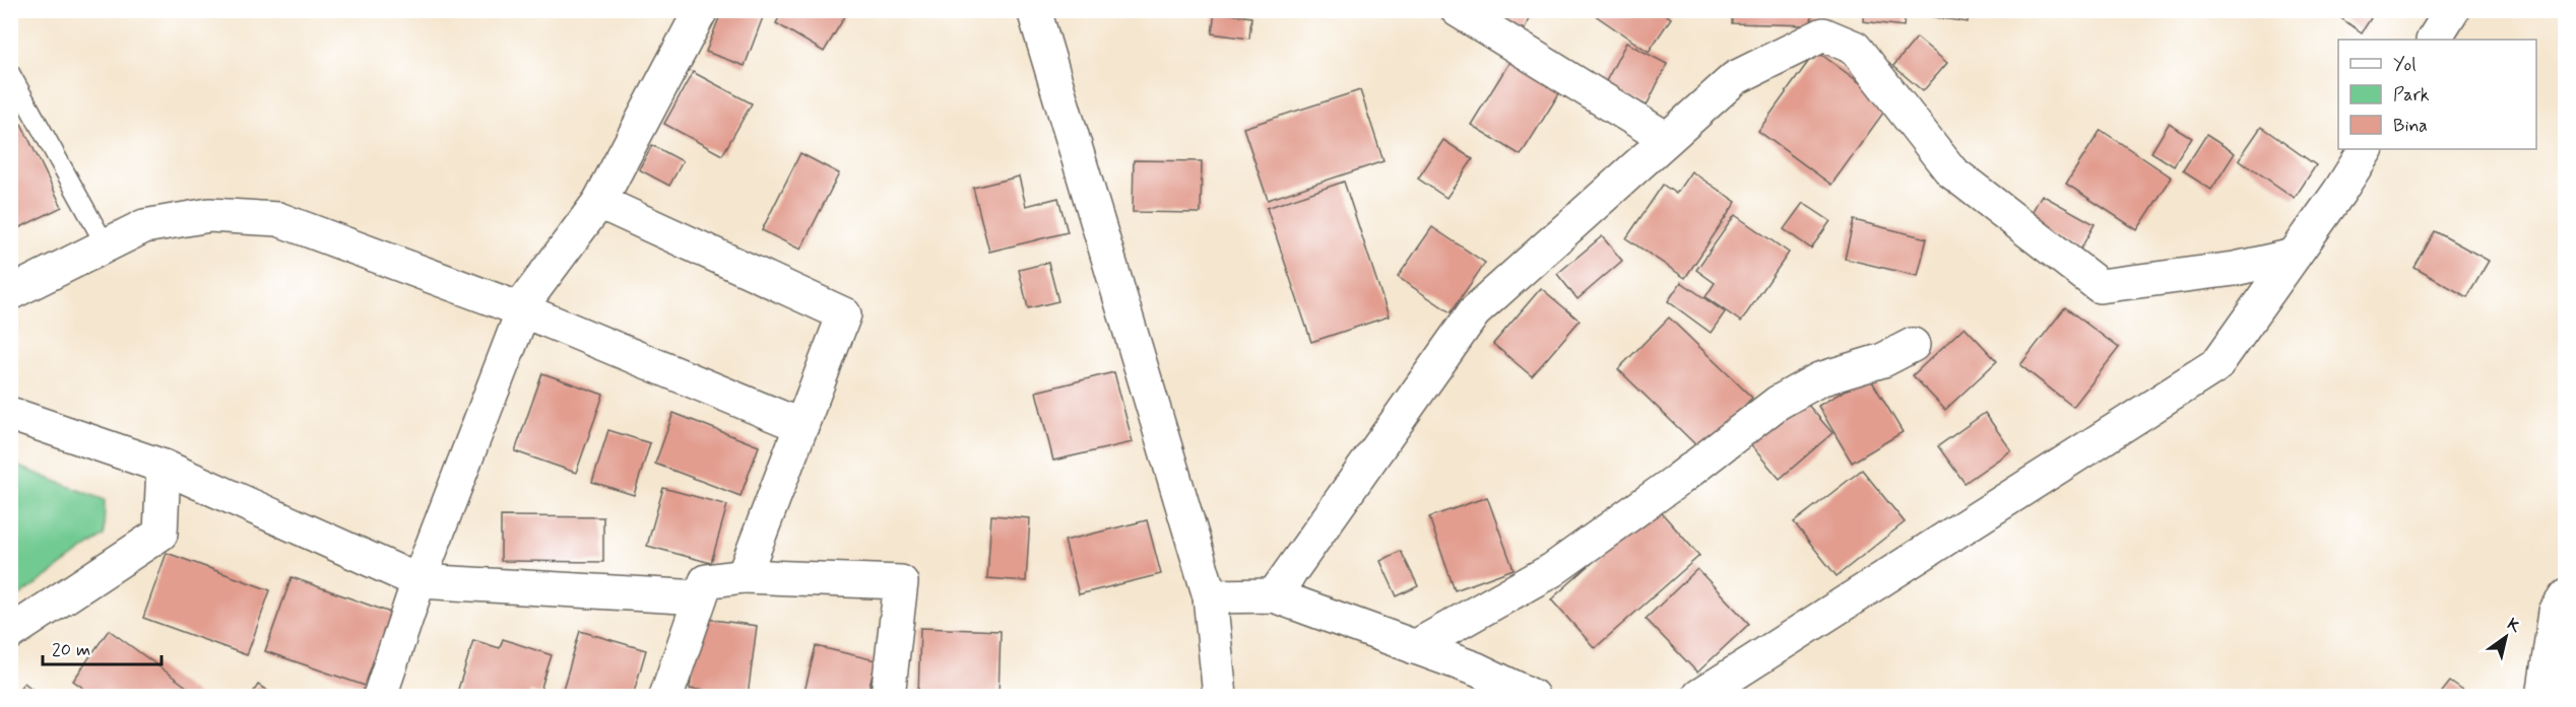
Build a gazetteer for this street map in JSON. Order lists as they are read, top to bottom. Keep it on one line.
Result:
{"legend":["Yol","Park","Bina"],"scale_bar":"20 m","north":"top right"}
